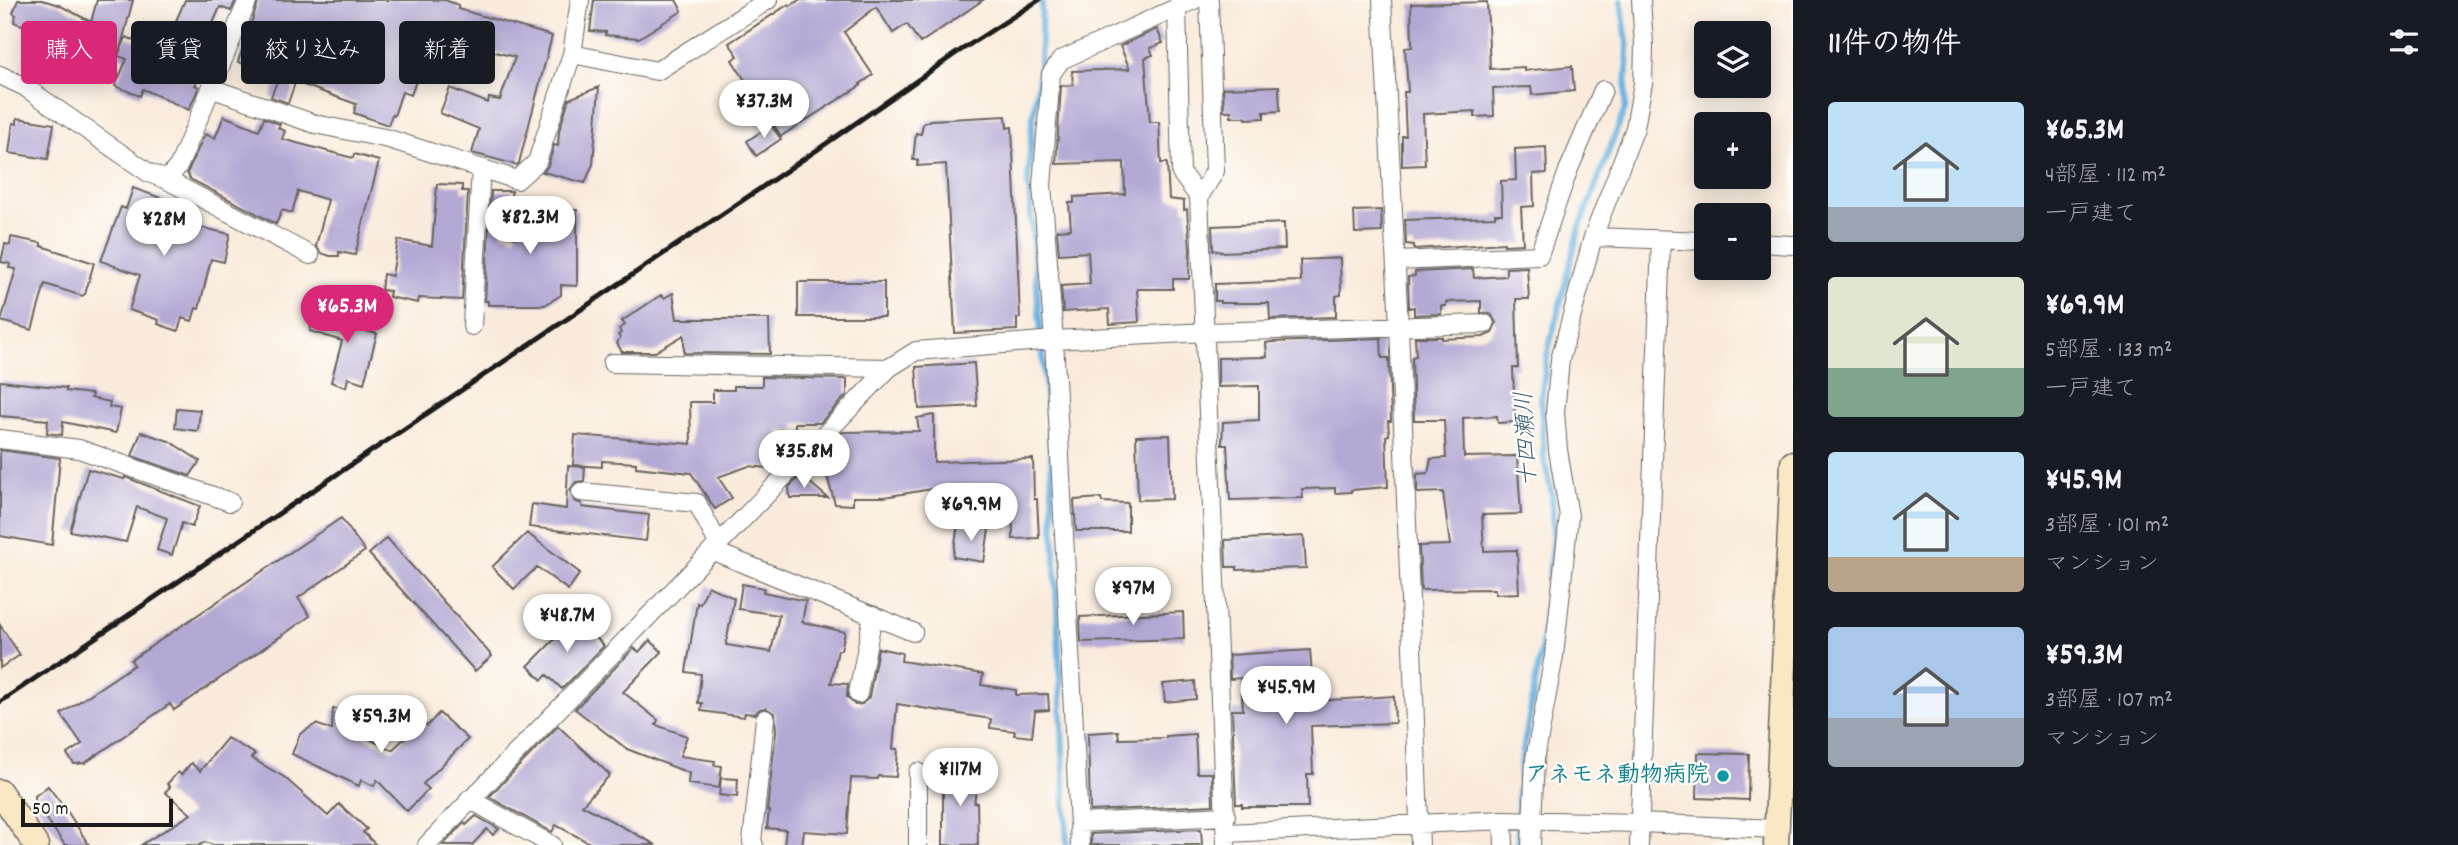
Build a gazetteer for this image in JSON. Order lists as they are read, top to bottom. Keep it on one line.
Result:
{"water":["十四瀬川"],"places":["アネモネ動物病院"],"scale_bar":"50 m","page":{"heading":"11件の物件","map_buttons":["+","−"],"chip":["購入","賃貸","絞り込み","新着"],"price":["¥37.3M","¥82.3M","¥28M","¥65.3M","¥35.8M","¥69.9M","¥97M","¥48.7M","¥45.9M","¥59.3M","¥117M"],"list":[{"name":"¥65.3M","note":"4部屋 · 112 m² · 一戸建て"},{"name":"¥69.9M","note":"5部屋 · 133 m² · 一戸建て"},{"name":"¥45.9M","note":"3部屋 · 101 m² · マンション"},{"name":"¥59.3M","note":"3部屋 · 107 m² · マンション"}],"scale":"50 m"}}
